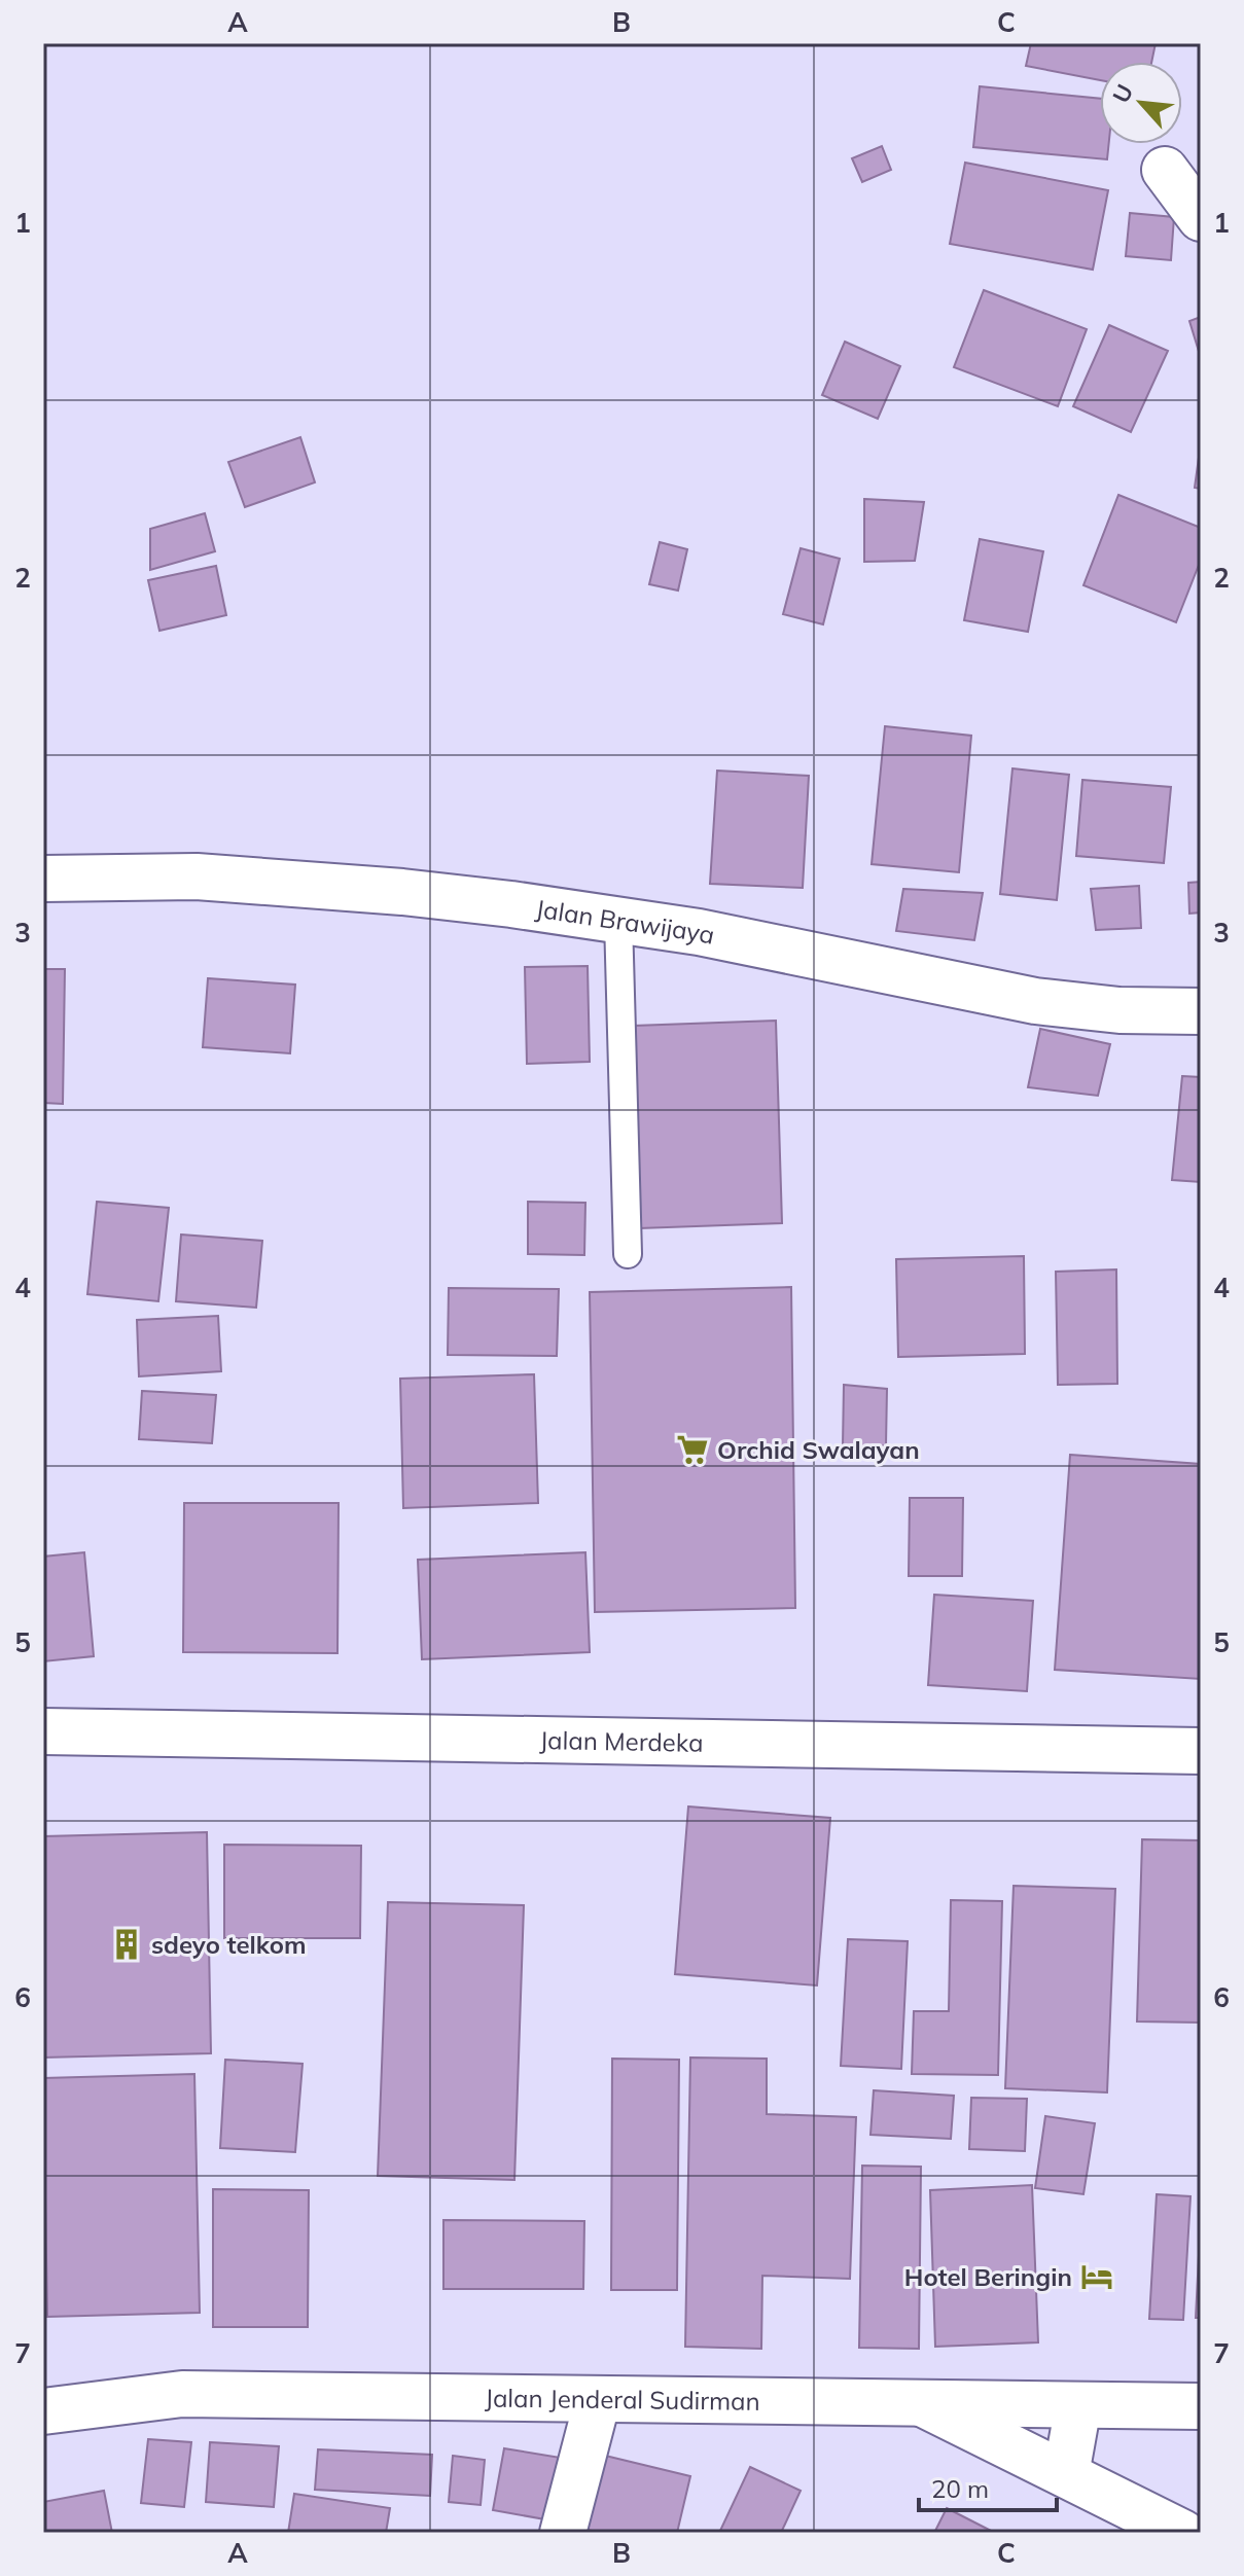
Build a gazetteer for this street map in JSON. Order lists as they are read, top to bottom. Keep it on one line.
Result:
{"streets":{"main road":["Jalan Brawijaya","Jalan Merdeka","Jalan Jenderal Sudirman"]},"places":{"supermarket":["Orchid Swalayan"],"building":["sdeyo telkom"],"hotel":["Hotel Beringin"]},"scale_bar":"20 m","north":"top left","grid":{"columns":["A","B","C"],"rows":["1","2","3","4","5","6","7"]}}
